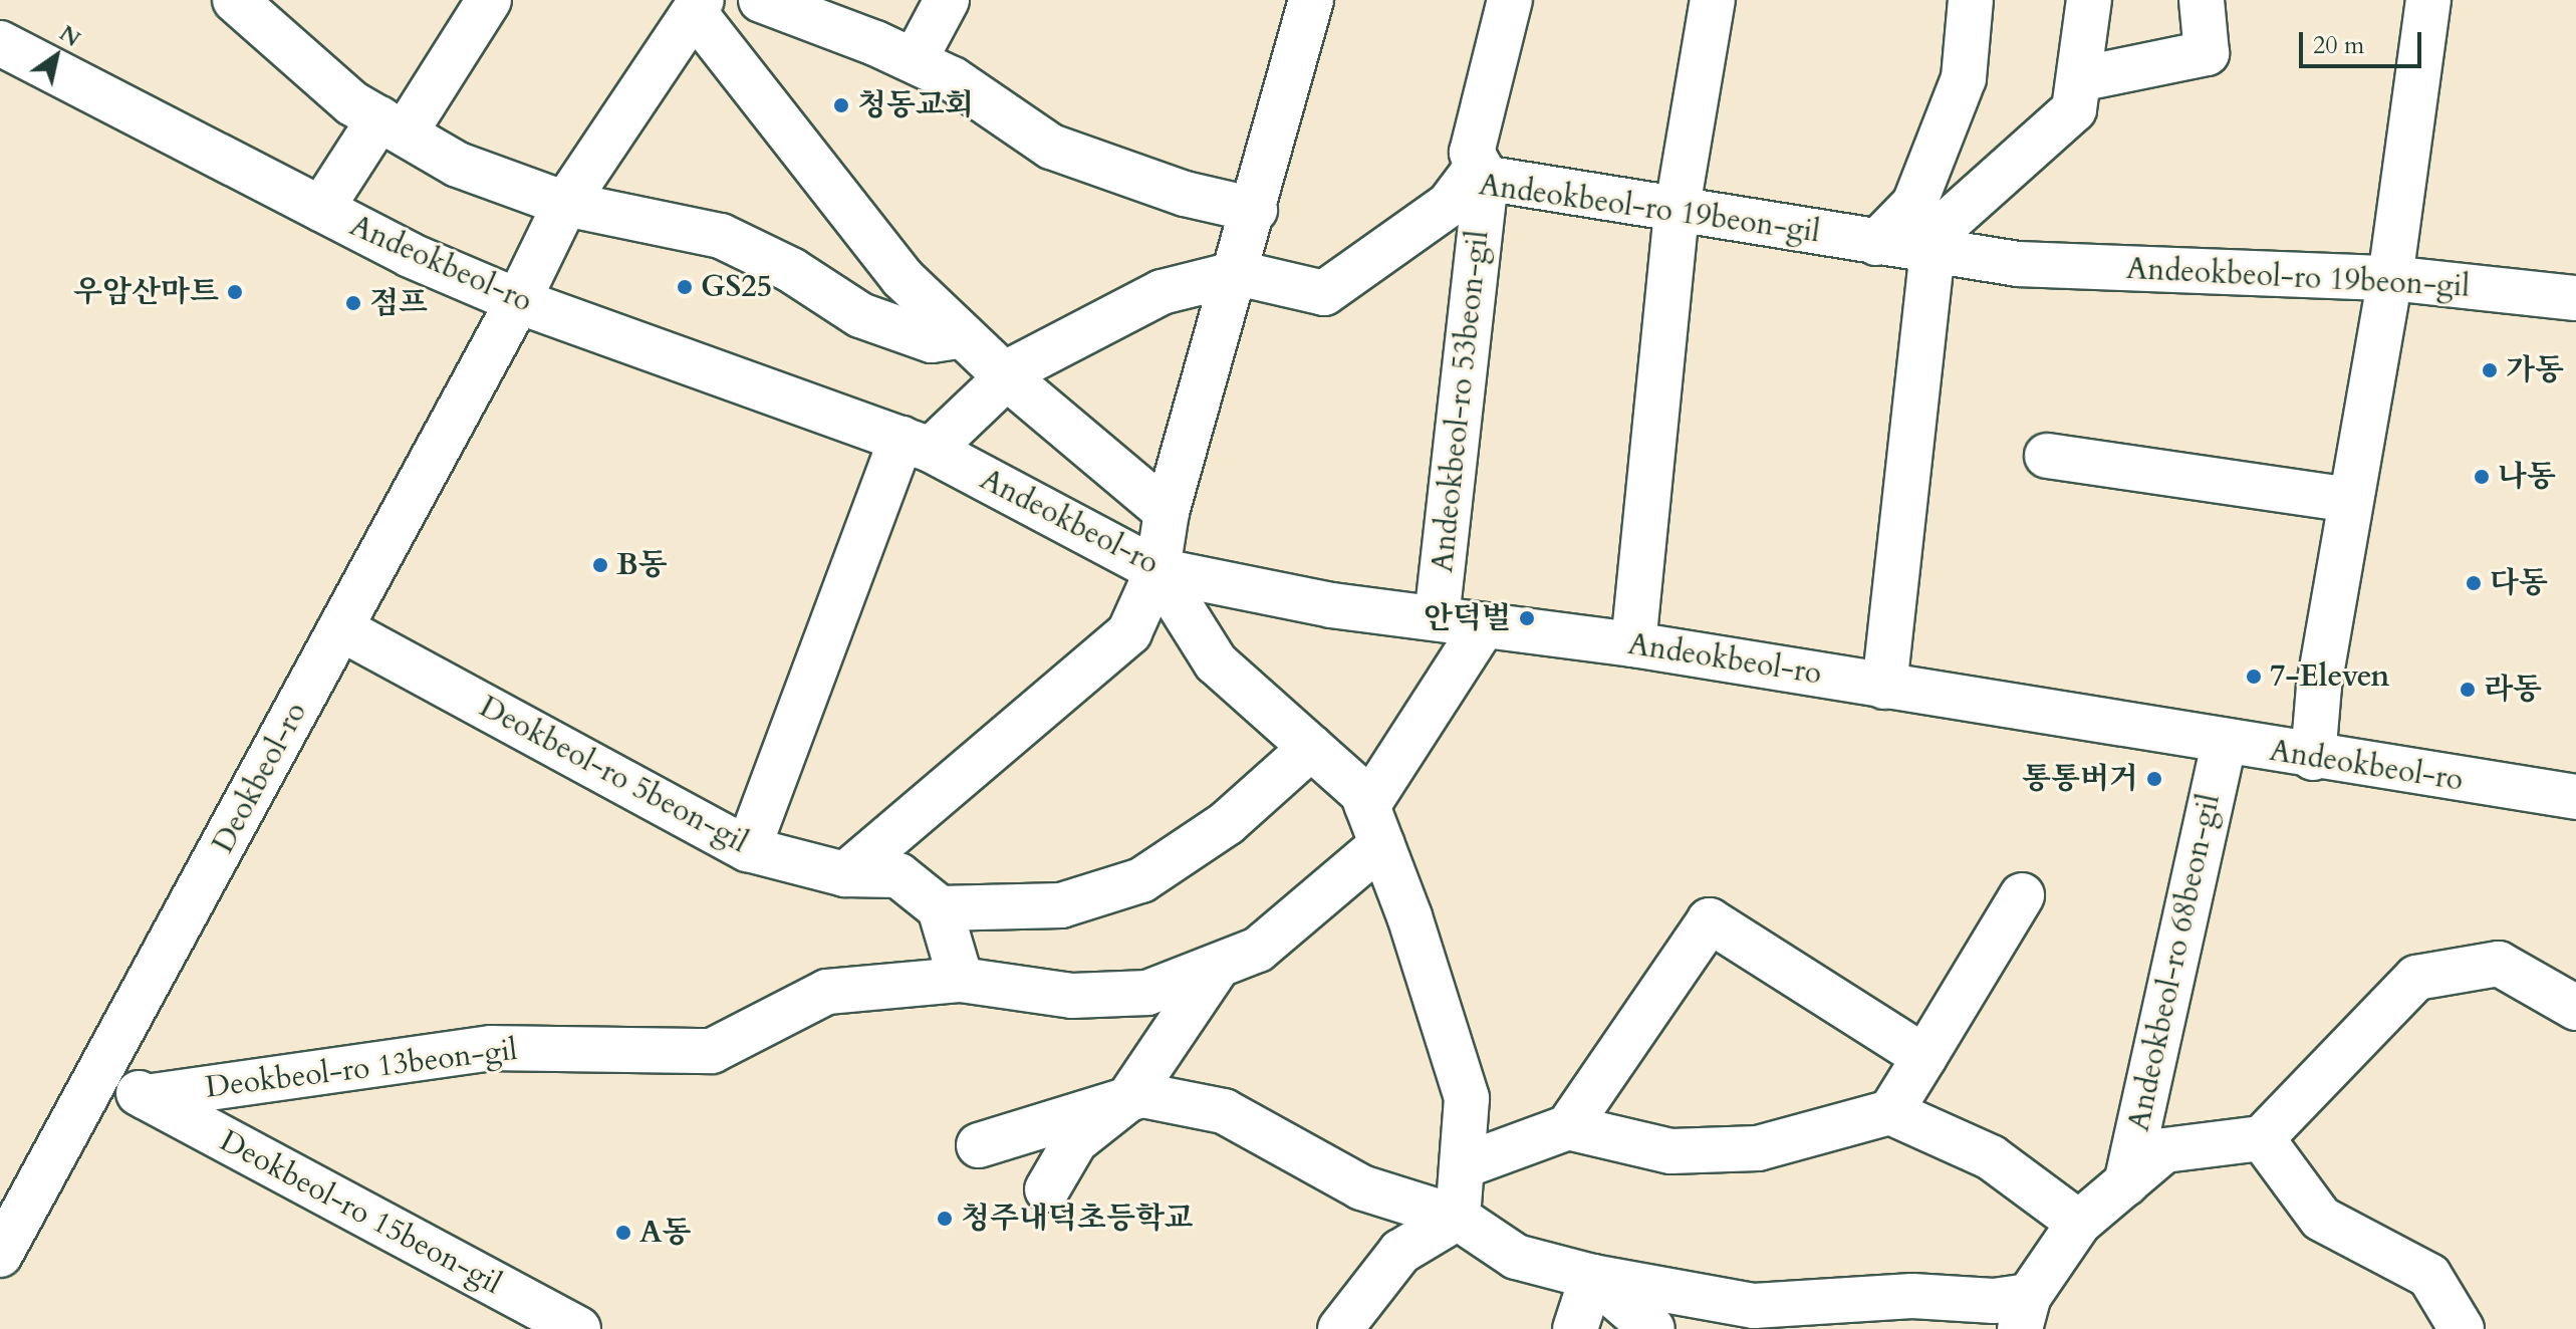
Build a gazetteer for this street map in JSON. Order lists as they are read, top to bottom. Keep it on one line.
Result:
{"streets":{"street":["Andeokbeol-ro 19beon-gil","Andeokbeol-ro","Andeokbeol-ro 53beon-gil","Deokbeol-ro 5beon-gil","Deokbeol-ro","Andeokbeol-ro 68beon-gil","Deokbeol-ro 13beon-gil","Deokbeol-ro 15beon-gil"]},"crossings":[["Andeokbeol-ro 19beon-gil","Andeokbeol-ro"],["Andeokbeol-ro 19beon-gil","Andeokbeol-ro 53beon-gil"],["Andeokbeol-ro","Andeokbeol-ro 53beon-gil"],["Andeokbeol-ro","Deokbeol-ro"],["Andeokbeol-ro","Andeokbeol-ro 68beon-gil"],["Andeokbeol-ro","Deokbeol-ro 13beon-gil"],["Deokbeol-ro 5beon-gil","Deokbeol-ro"],["Deokbeol-ro","Deokbeol-ro 15beon-gil"],["Deokbeol-ro 13beon-gil","Deokbeol-ro 15beon-gil"]],"places":["청동교회","GS25","우암산마트","점프","가동","나동","B동","다동","안덕벌","7-Eleven","라동","통통버거","청주내덕초등학교","A동"],"scale_bar":"20 m","north":"top right"}
